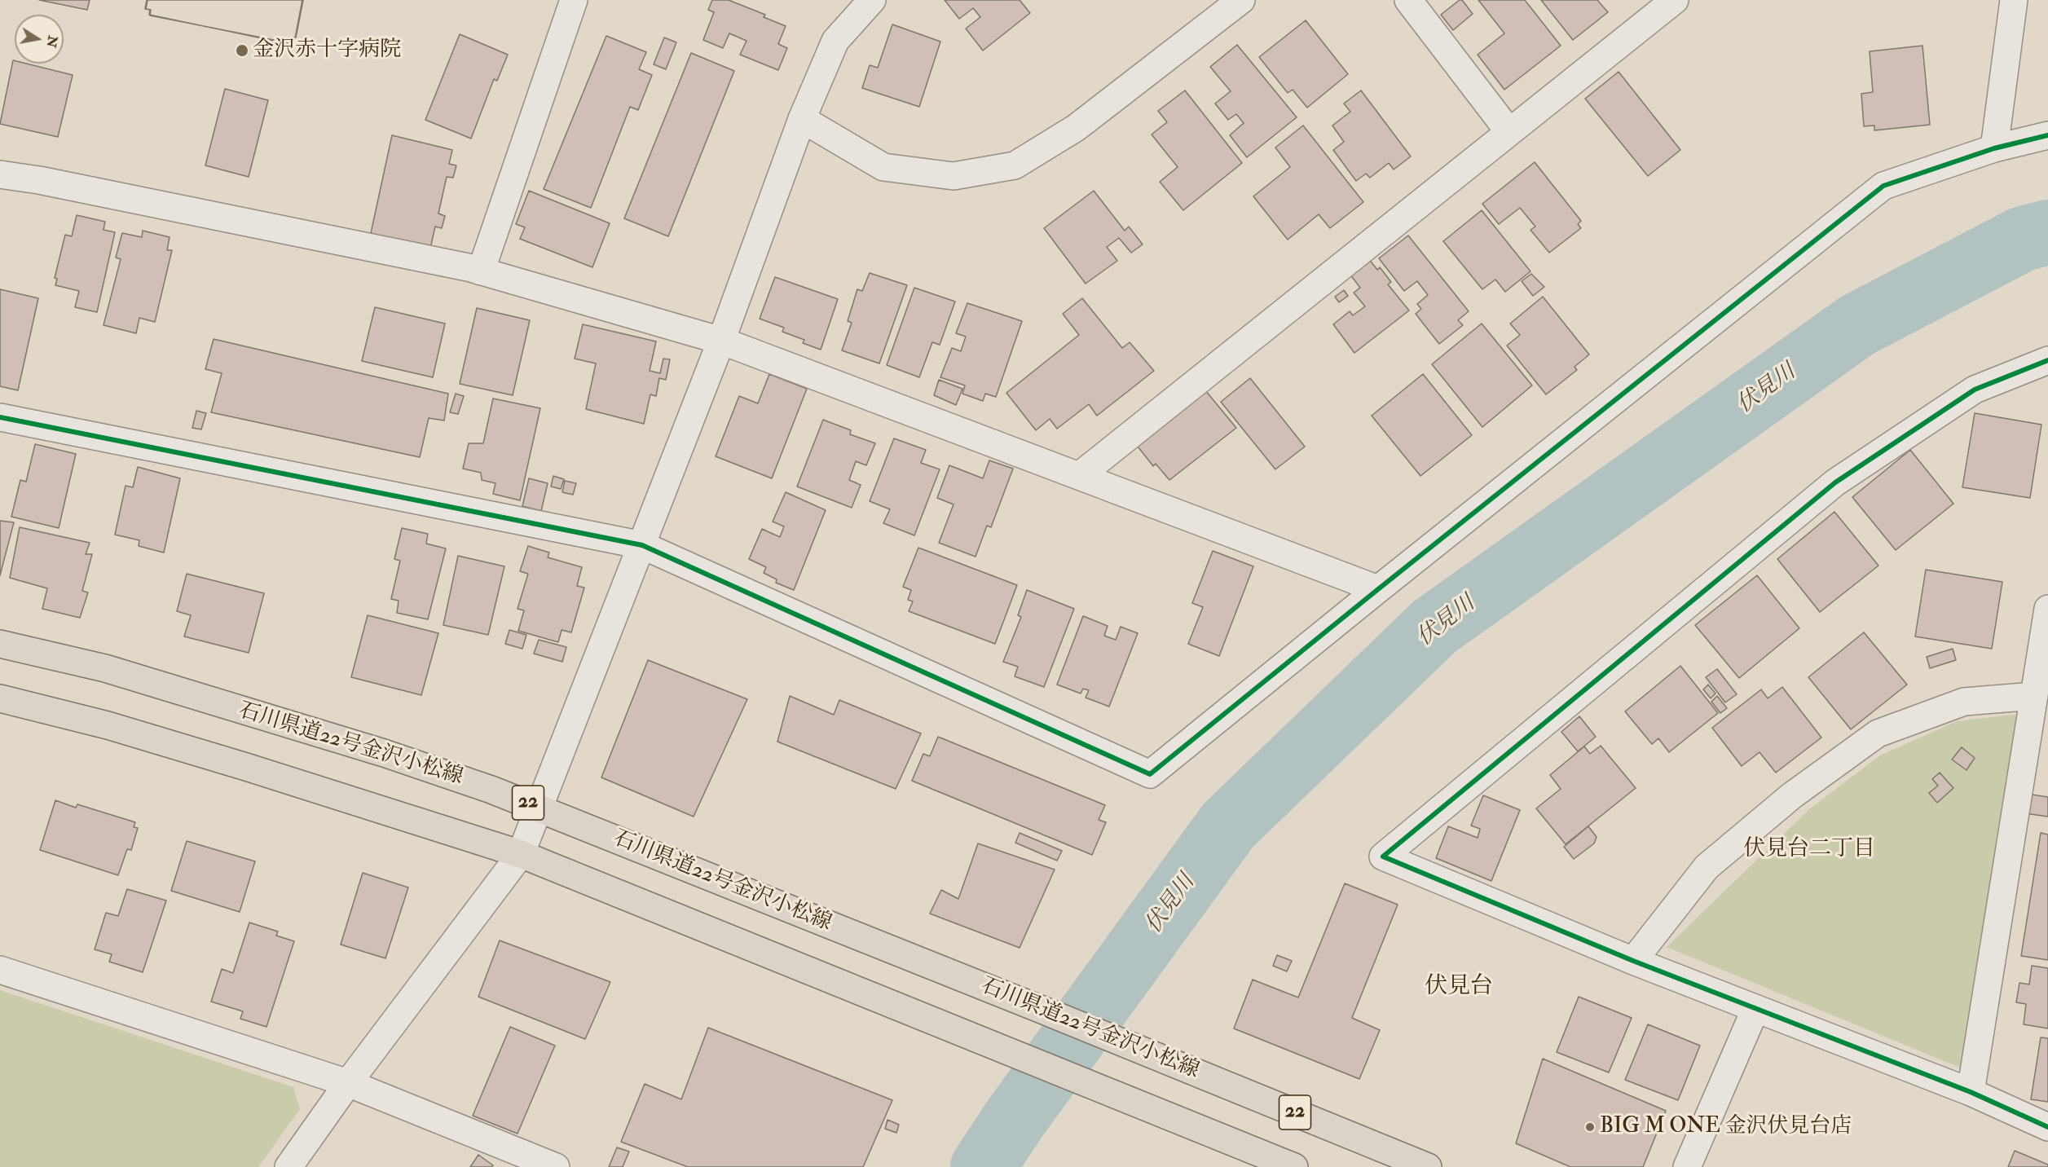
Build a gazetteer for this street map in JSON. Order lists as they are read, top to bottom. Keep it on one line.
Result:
{"streets":{"main road":["石川県道22号金沢小松線","22"]},"districts":["伏見台二丁目","伏見台"],"water":["伏見川"],"places":["金沢赤十字病院","BIG M ONE 金沢伏見台店"],"north":"right"}
